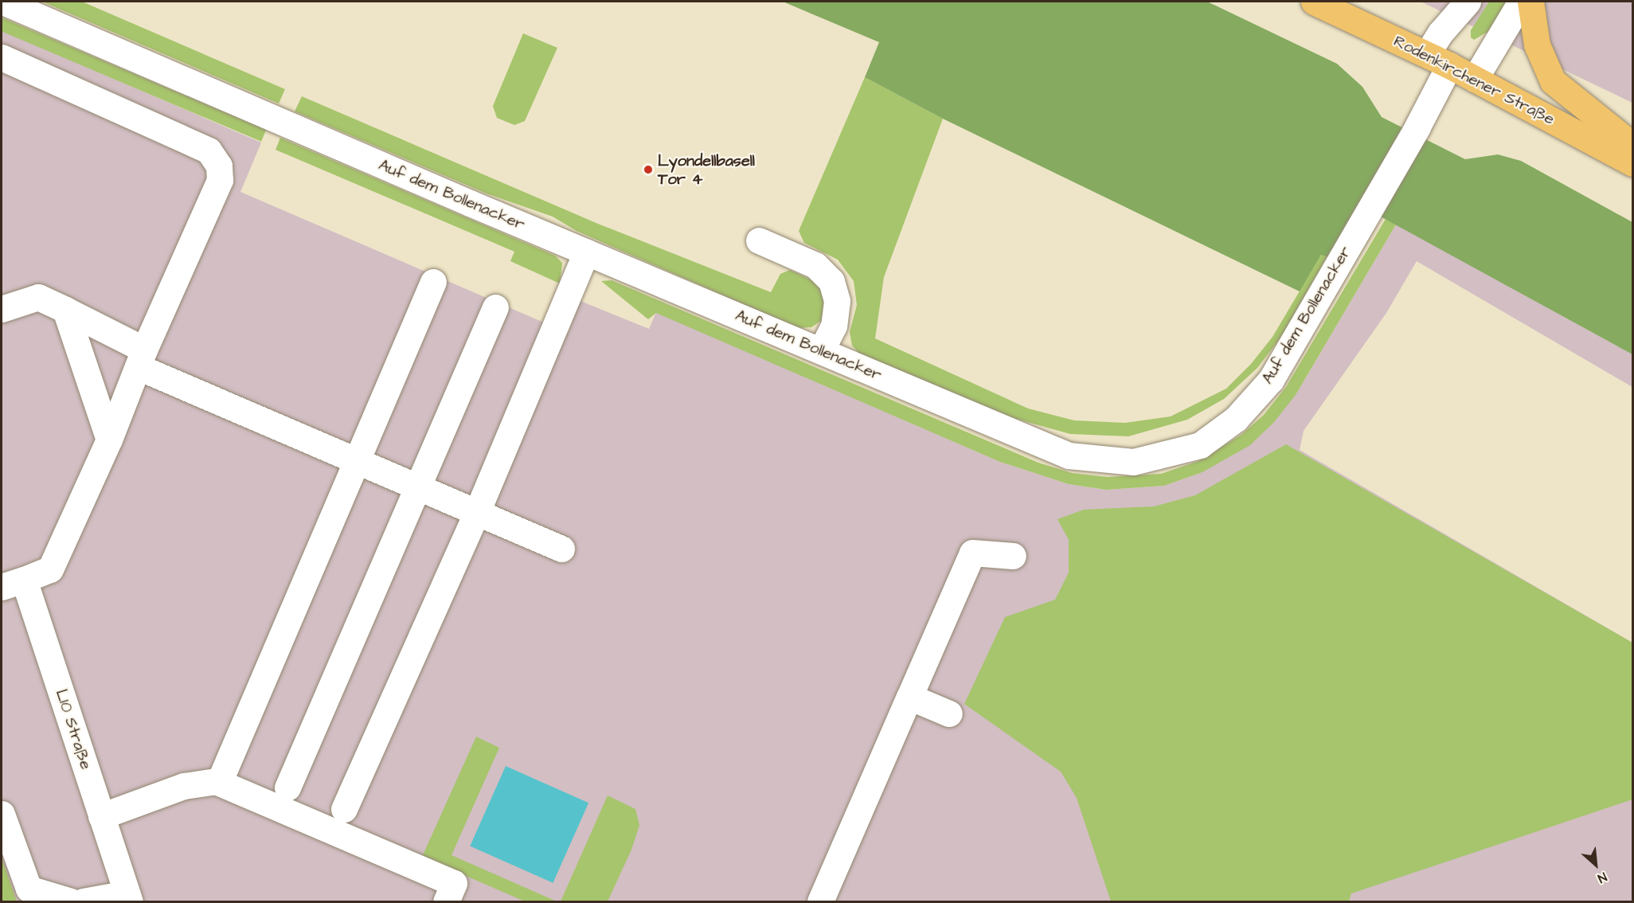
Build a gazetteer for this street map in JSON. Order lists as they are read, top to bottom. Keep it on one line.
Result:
{"streets":{"main road":["Rodenkirchener Straße"],"street":["Auf dem Bollenacker","L10 Straße"]},"crossings":[["Rodenkirchener Straße","Auf dem Bollenacker"]],"places":["Lyondellbasell Tor 4"],"north":"bottom right"}
